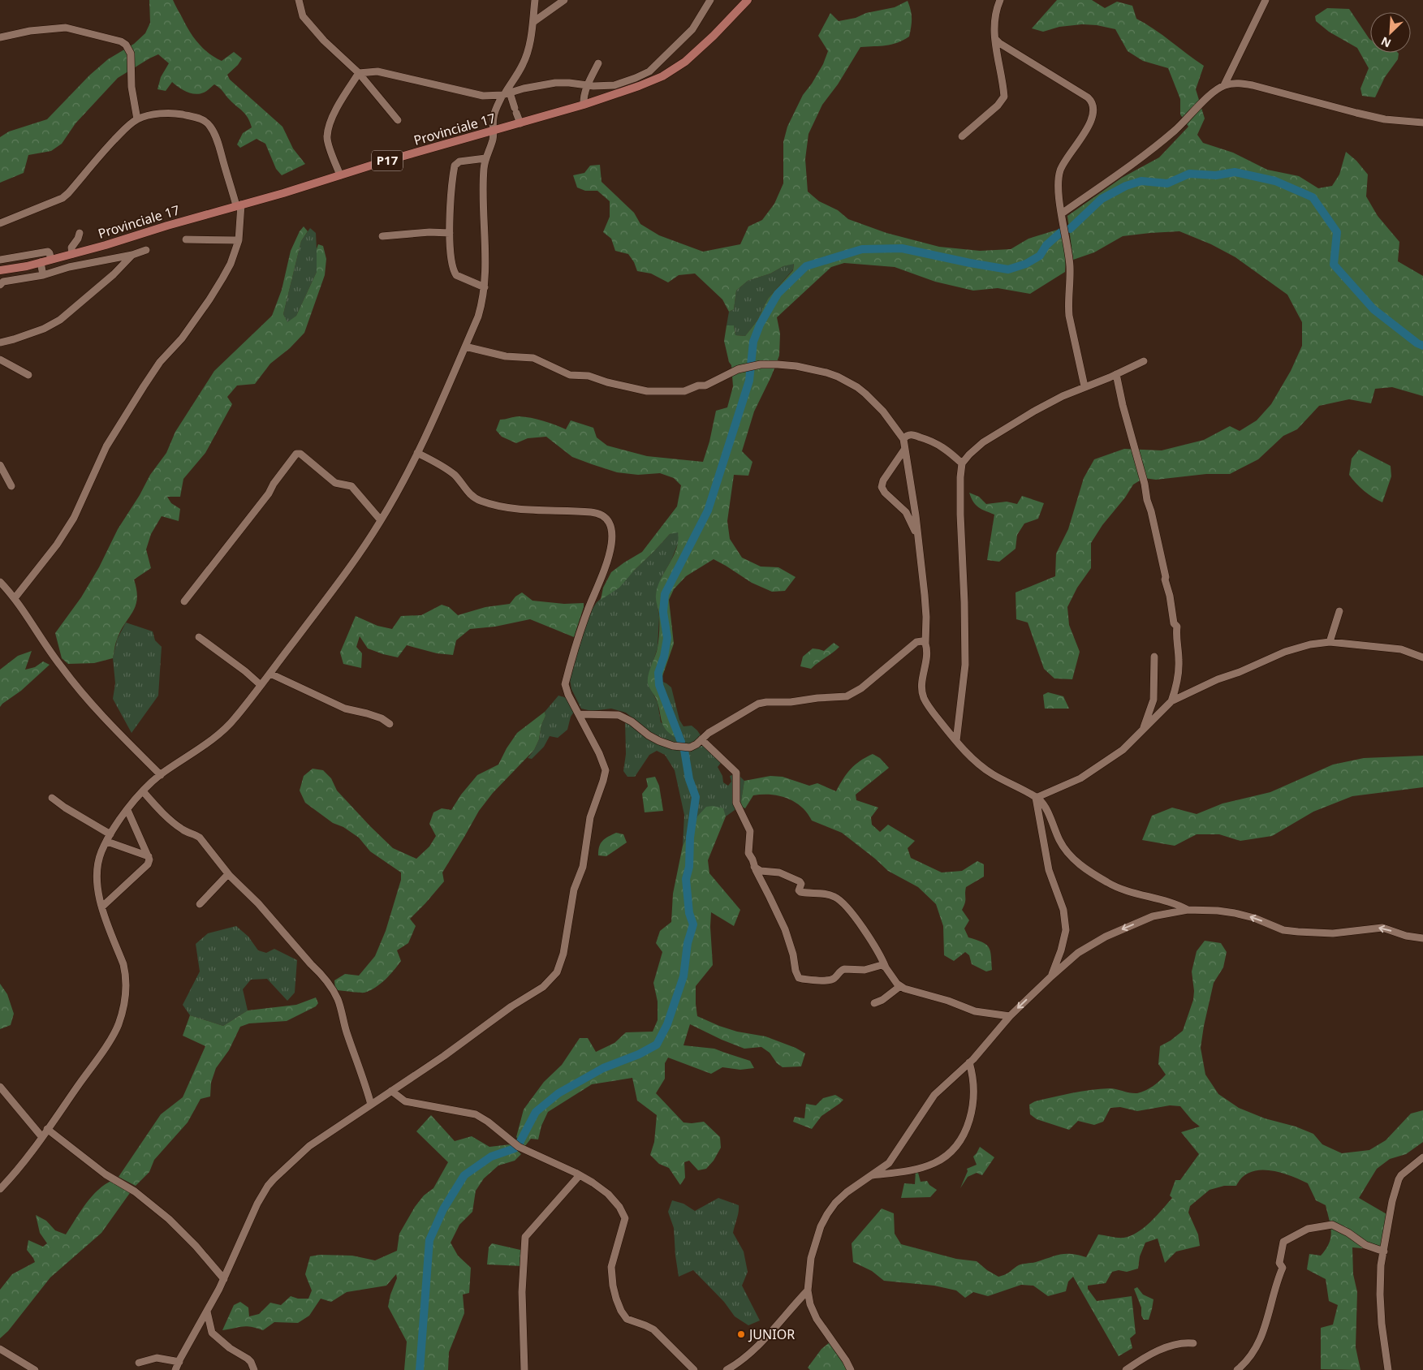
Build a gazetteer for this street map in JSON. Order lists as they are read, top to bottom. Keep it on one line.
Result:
{"streets":{"main road":["Provinciale 17","P17"]},"places":["JUNIOR"],"north":"bottom left"}
